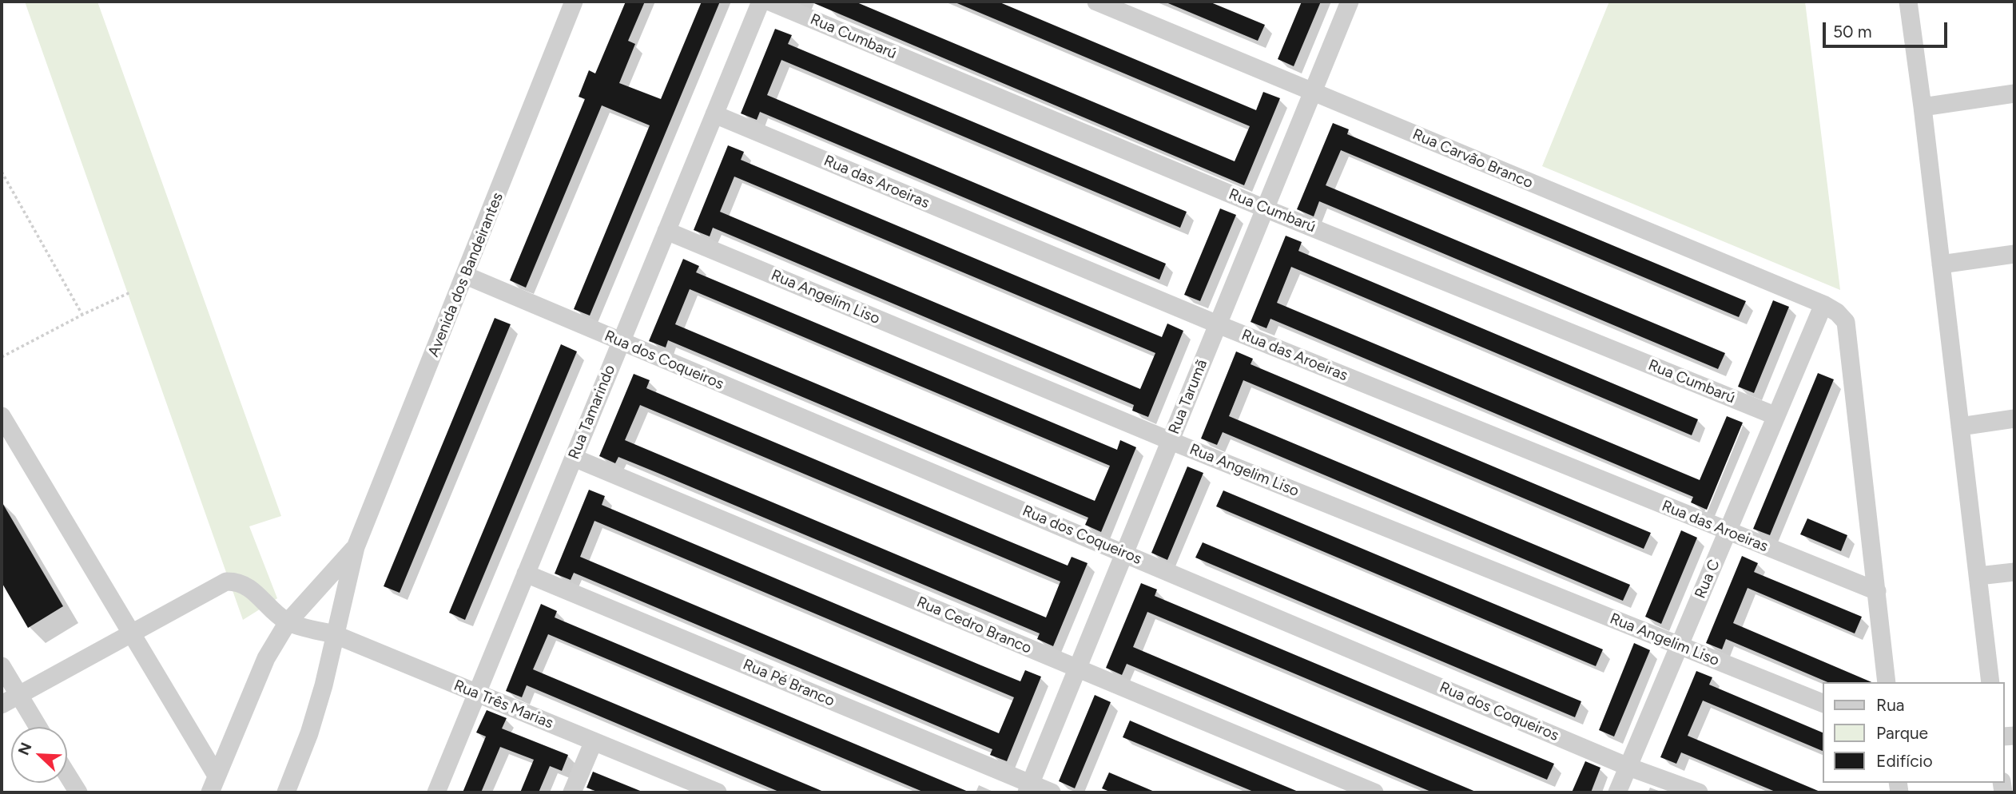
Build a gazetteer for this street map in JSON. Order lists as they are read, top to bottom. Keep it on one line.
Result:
{"streets":{"street":["Rua Cumbarú","Rua Carvão Branco","Rua das Aroeiras","Avenida dos Bandeirantes","Rua Angelim Liso","Rua dos Coqueiros","Rua Tarumã","Rua Tamarindo","Rua C","Rua Cedro Branco","Rua Pé Branco","Rua Três Marias"]},"crossings":[["Rua Cumbarú","Rua Tarumã"],["Rua Cumbarú","Rua C"],["Rua Carvão Branco","Rua das Aroeiras"],["Rua Carvão Branco","Rua Tarumã"],["Rua Carvão Branco","Rua C"],["Rua das Aroeiras","Rua Tarumã"],["Rua das Aroeiras","Rua Tamarindo"],["Rua das Aroeiras","Rua C"],["Avenida dos Bandeirantes","Rua dos Coqueiros"],["Avenida dos Bandeirantes","Rua Três Marias"],["Rua Angelim Liso","Rua Tarumã"],["Rua Angelim Liso","Rua Tamarindo"],["Rua Angelim Liso","Rua C"],["Rua dos Coqueiros","Rua Tarumã"],["Rua dos Coqueiros","Rua Tamarindo"],["Rua dos Coqueiros","Rua C"],["Rua Tarumã","Rua Cedro Branco"],["Rua Tarumã","Rua Pé Branco"],["Rua Tamarindo","Rua Cedro Branco"],["Rua Tamarindo","Rua Pé Branco"],["Rua Tamarindo","Rua Três Marias"]],"legend":["Rua","Parque","Edifício"],"scale_bar":"50 m","north":"top left"}
